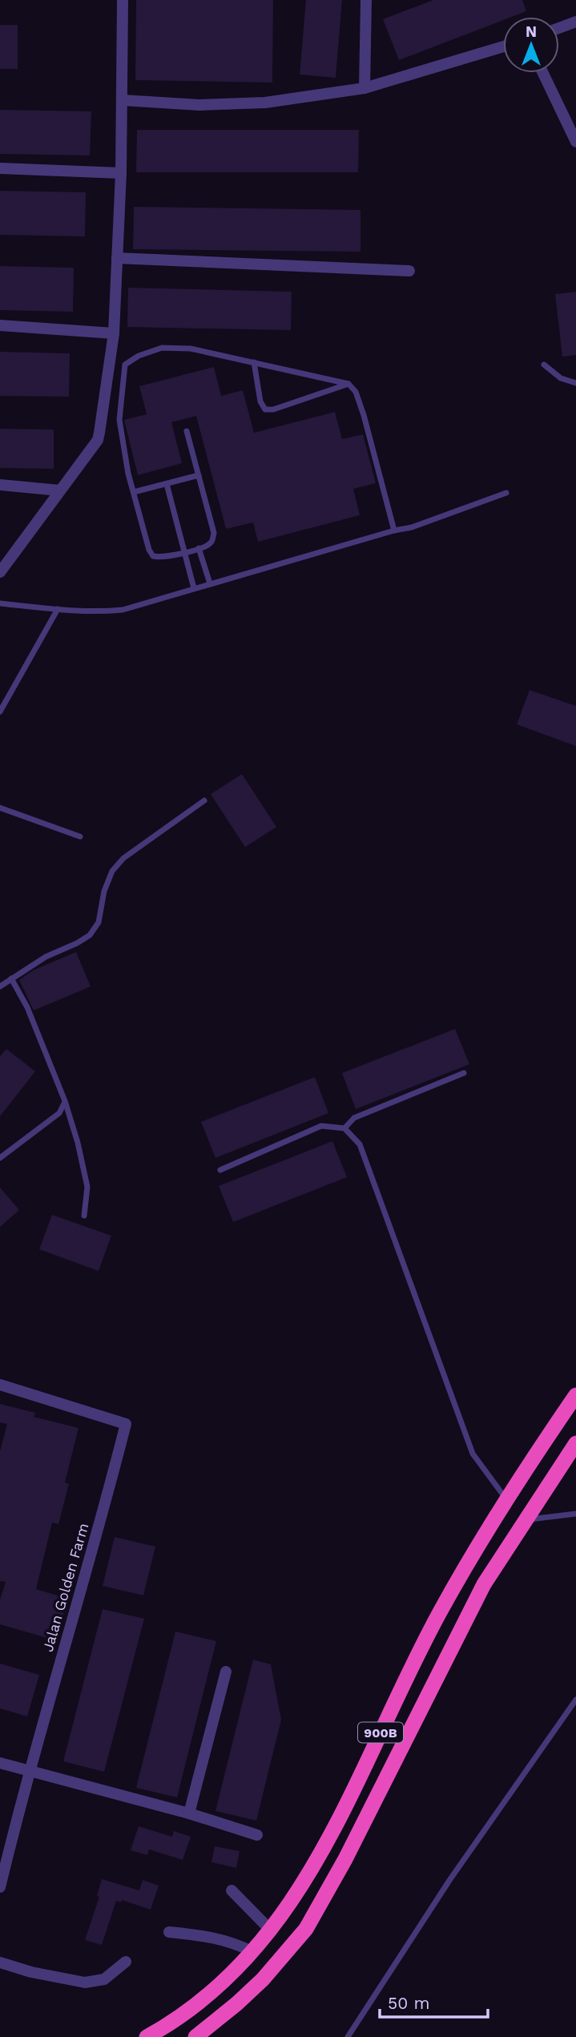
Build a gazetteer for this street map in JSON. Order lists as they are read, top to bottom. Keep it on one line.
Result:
{"streets":{"highway":["900B"],"street":["Jalan Golden Farm"]},"scale_bar":"50 m","north":"top"}
